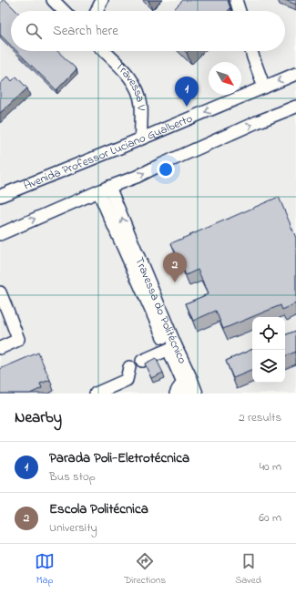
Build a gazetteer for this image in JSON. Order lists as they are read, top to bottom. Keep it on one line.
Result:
{"streets":{"street":["Travessa V","Avenida Professor Luciano Gualberto","Travessa do Politécnico"]},"crossings":[["Travessa V","Avenida Professor Luciano Gualberto"]],"north":"bottom right","page":{"search":"Search here","pins":["1","2"],"heading":["Nearby","2 results"],"list":[{"mark":"1","name":"Parada Poli-Eletrotécnica","note":"Bus stop","value":"40 m"},{"mark":"2","name":"Escola Politécnica","note":"University","value":"60 m"}],"nav":["Map","Directions","Saved"]}}
